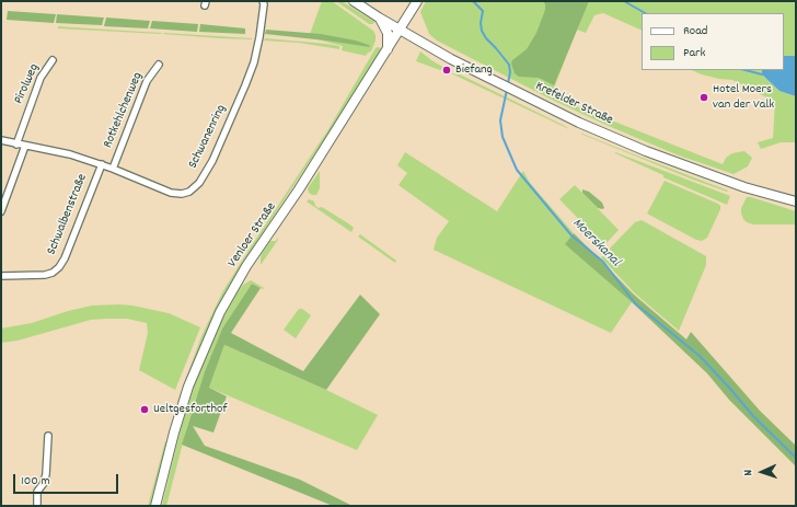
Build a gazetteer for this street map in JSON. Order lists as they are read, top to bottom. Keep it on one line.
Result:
{"streets":{"main road":["Krefelder Straße","Venloer Straße"],"street":["Pirolweg","Rotkehlchenweg","Schwanenring","Schwalbenstraße"]},"crossings":[["Pirolweg","Schwanenring"],["Krefelder Straße","Venloer Straße"],["Rotkehlchenweg","Schwanenring"],["Schwanenring","Schwalbenstraße"]],"water":["Moerskanal"],"places":["Biefang","Hotel Moers van der Valk","Ueltgesforthof"],"legend":["Road","Park"],"scale_bar":"100 m","north":"left"}
